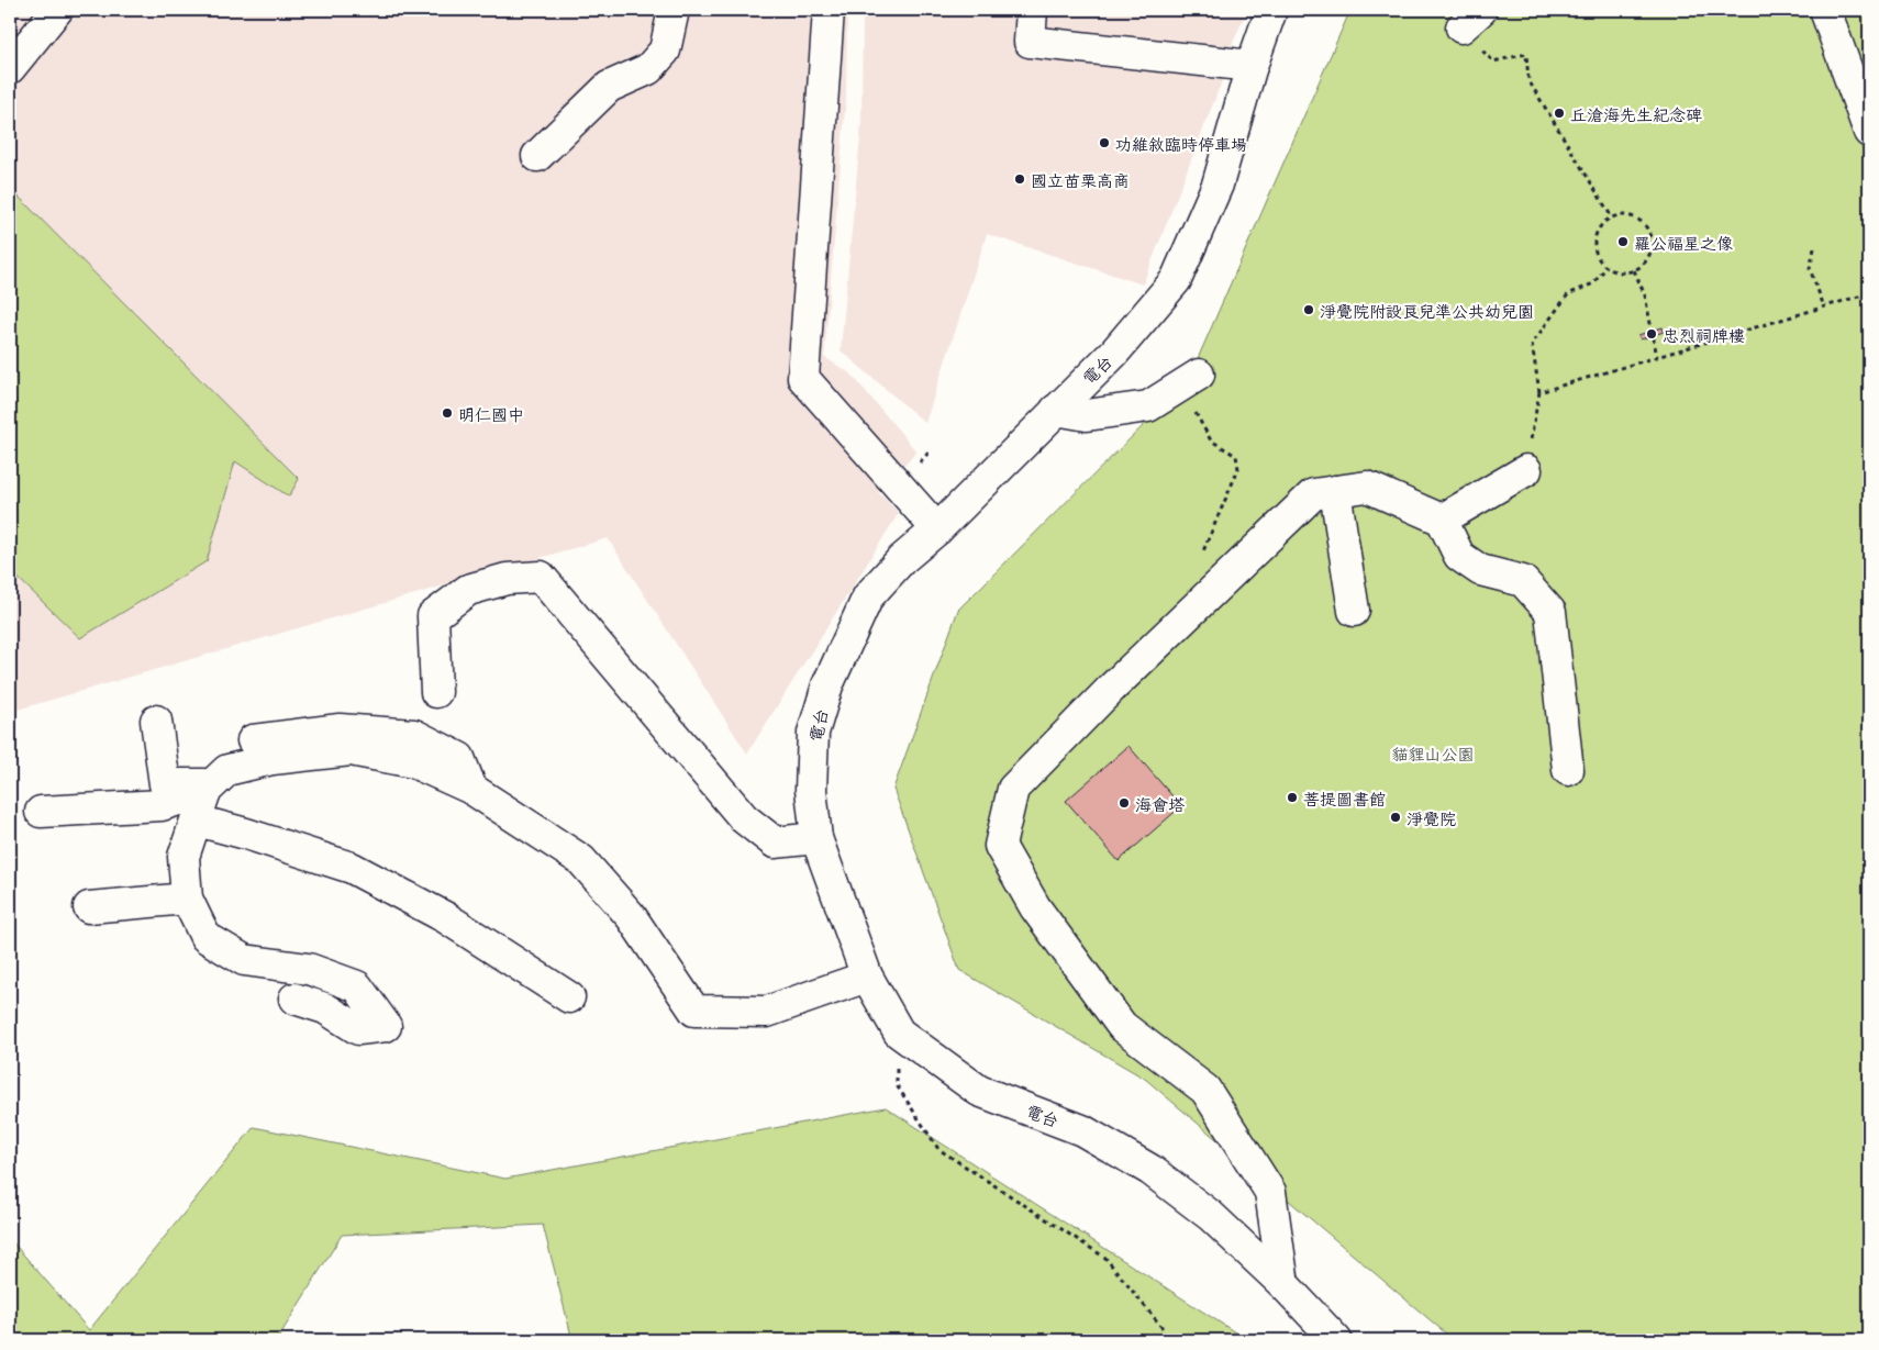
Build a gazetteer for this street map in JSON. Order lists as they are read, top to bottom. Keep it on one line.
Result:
{"streets":{"street":["電台"]},"parks":["貓貍山公園"],"places":["丘滄海先生紀念碑","功維敘臨時停車場","國立苗栗高商","羅公福星之像","淨覺院附設良兒準公共幼兒園","忠烈祠牌樓","明仁國中","菩提圖書館","海會塔","淨覺院"]}
